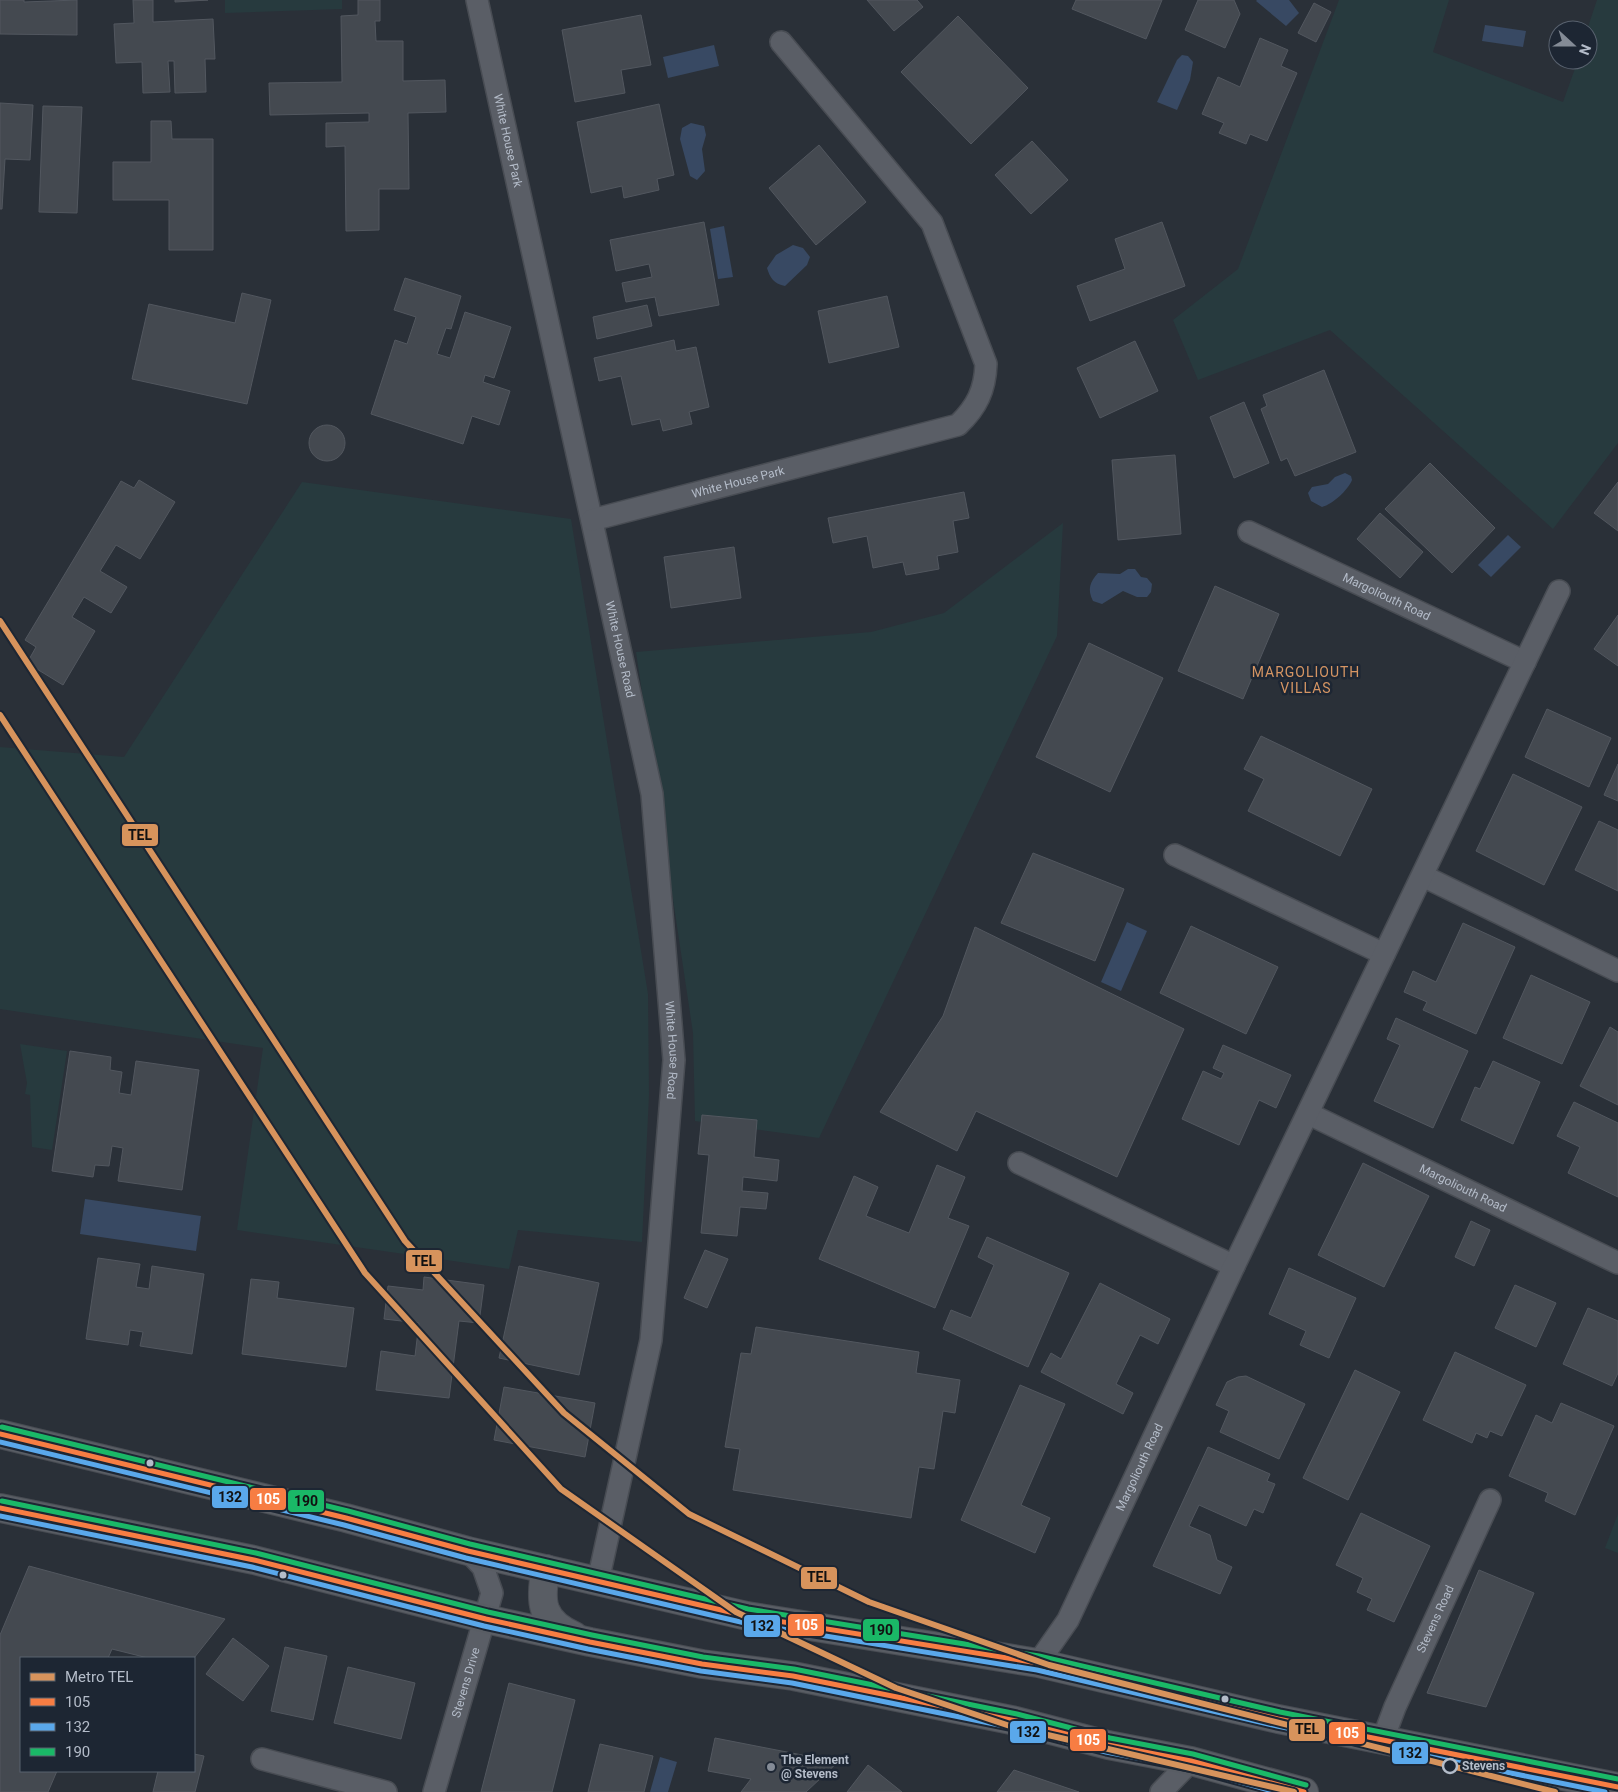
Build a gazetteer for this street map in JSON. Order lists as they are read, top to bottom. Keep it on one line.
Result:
{"streets":{"street":["White House Park","Margoliouth Road","White House Road","Stevens Road","Stevens Drive"]},"crossings":[["White House Park","White House Road"]],"districts":["MARGOLIOUTH VILLAS"],"places":["Stevens","The Element @ Stevens"],"lines":["metro line TEL","transit line 190","transit line 105","transit line 132"],"legend":["Metro TEL","105","132","190"],"north":"right"}
